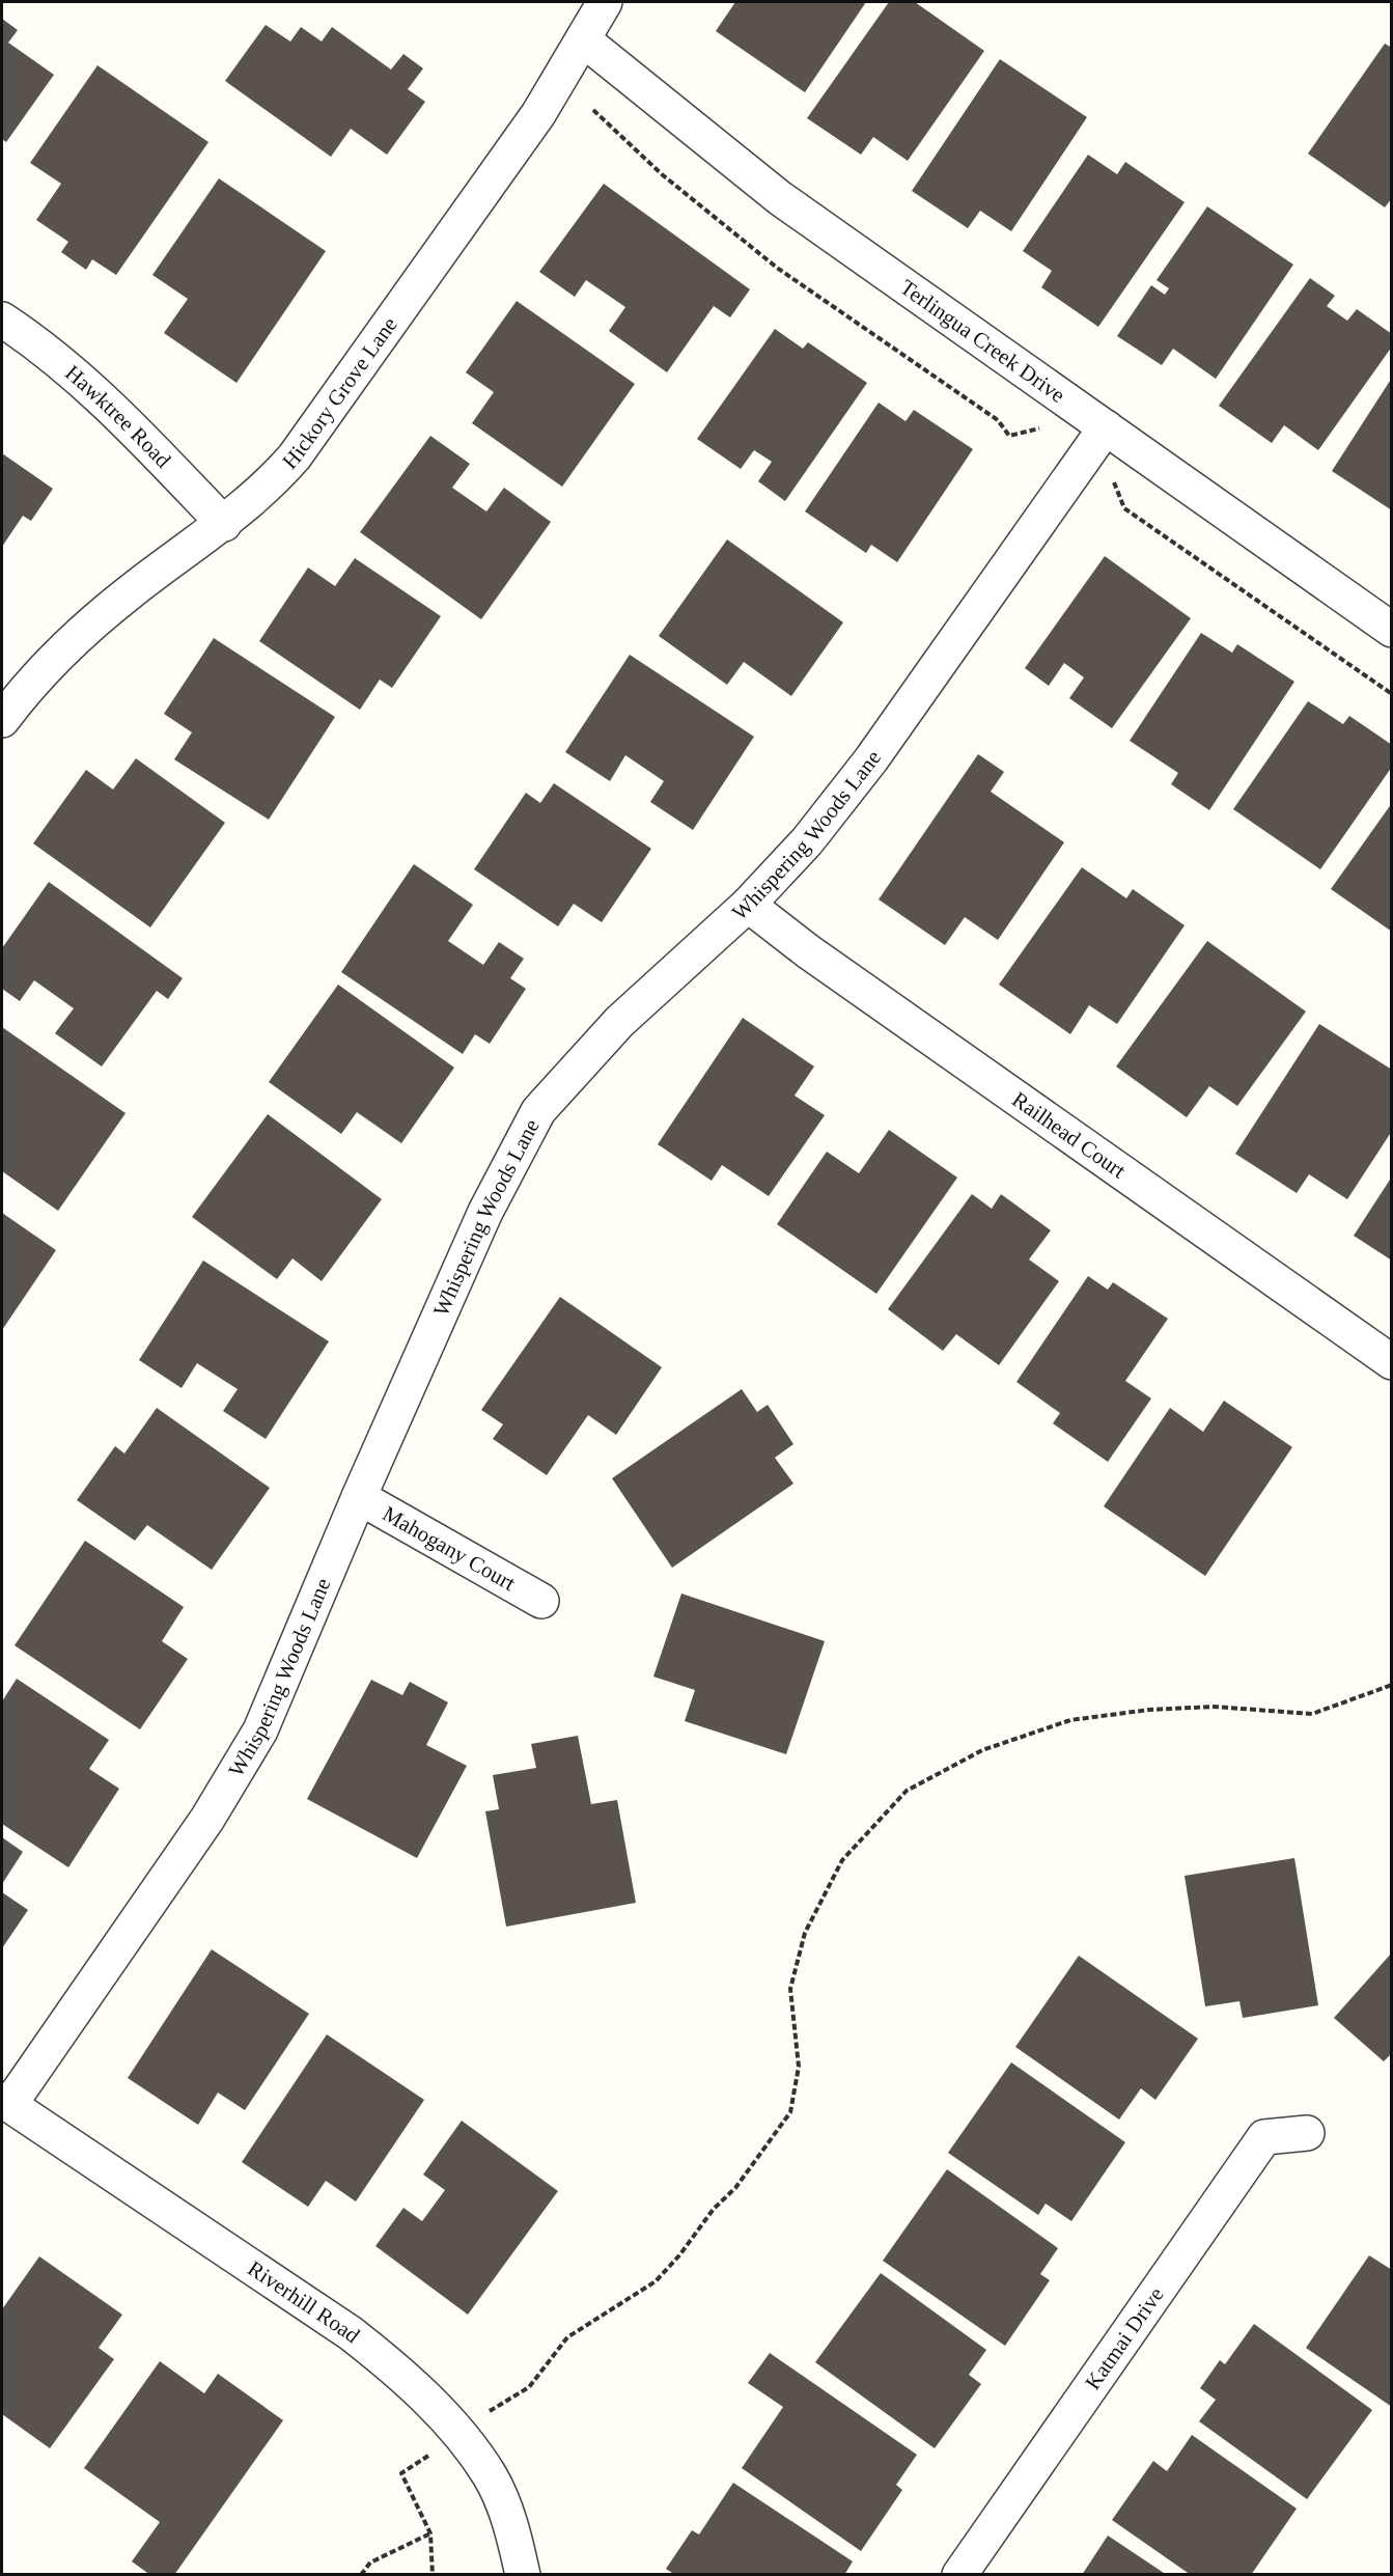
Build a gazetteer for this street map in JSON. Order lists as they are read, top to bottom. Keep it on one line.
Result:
{"streets":{"street":["Terlingua Creek Drive","Hickory Grove Lane","Hawktree Road","Whispering Woods Lane","Railhead Court","Mahogany Court","Riverhill Road","Katmai Drive"]},"crossings":[["Terlingua Creek Drive","Hickory Grove Lane"],["Terlingua Creek Drive","Whispering Woods Lane"],["Hickory Grove Lane","Hawktree Road"],["Whispering Woods Lane","Railhead Court"],["Whispering Woods Lane","Mahogany Court"],["Whispering Woods Lane","Riverhill Road"]]}
